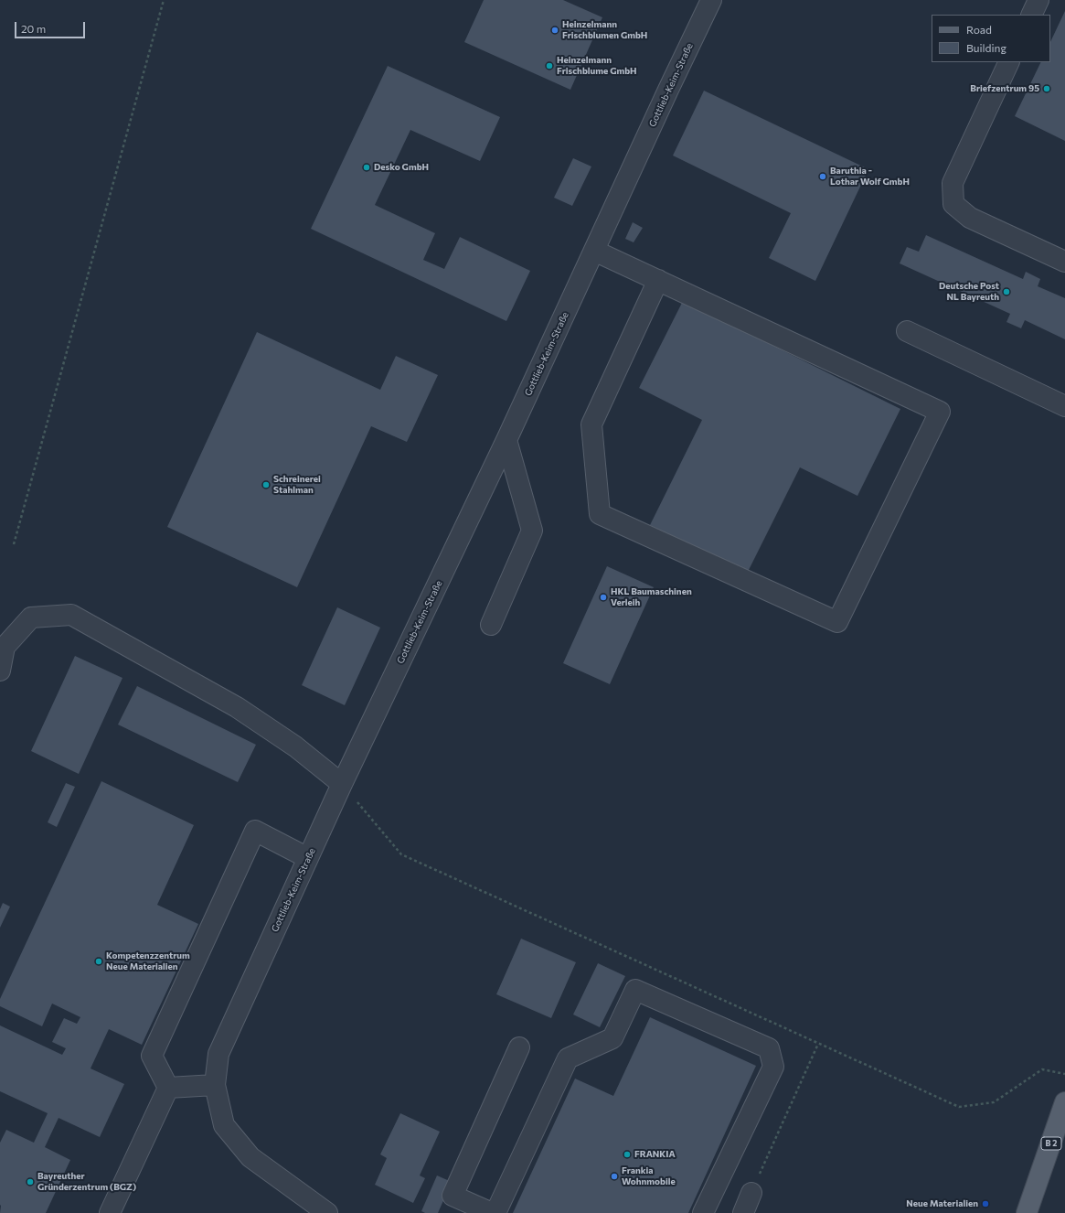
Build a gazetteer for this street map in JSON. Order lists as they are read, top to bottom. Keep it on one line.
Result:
{"streets":{"main road":["B 2"],"street":["Gottlieb-Keim-Straße"]},"places":["Heinzelmann Frischblumen GmbH","Heinzelmann Frischblume GmbH","Briefzentrum 95","Desko GmbH","Baruthia - Lothar Wolf GmbH","Deutsche Post NL Bayreuth","Schreinerei Stahlman","HKL Baumaschinen Verleih","Kompetenzzentrum Neue Materialien","FRANKIA","Frankia Wohnmobile","Bayreuther Gründerzentrum (BGZ)","Neue Materialien"],"legend":["Road","Building"],"scale_bar":"20 m"}
